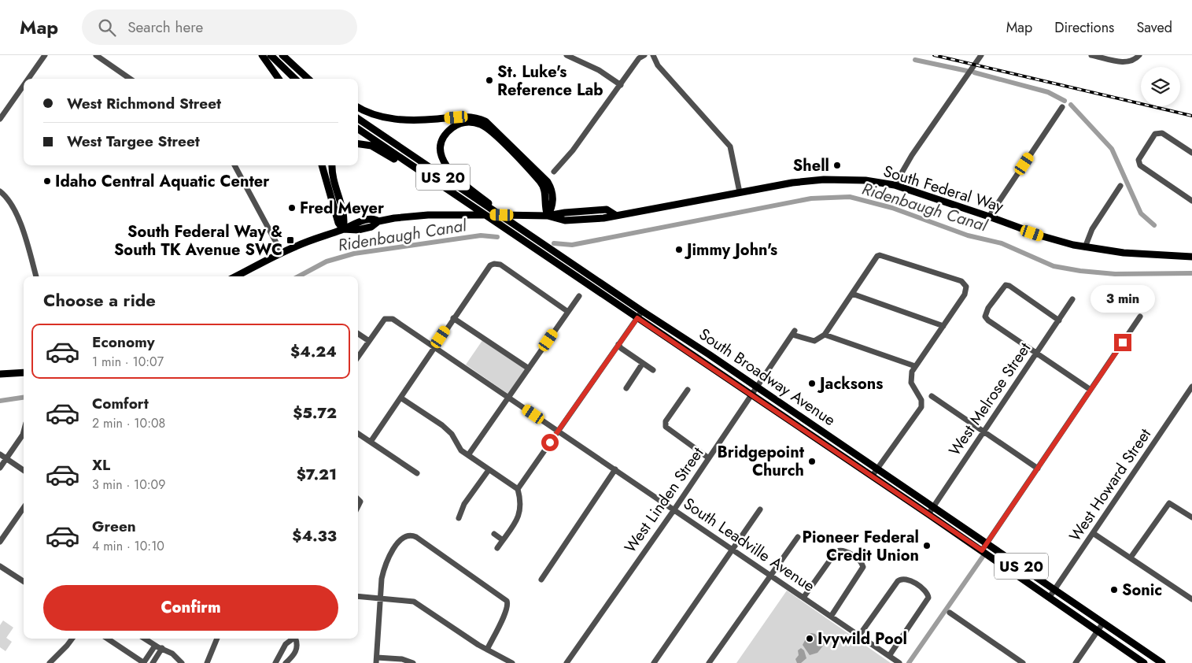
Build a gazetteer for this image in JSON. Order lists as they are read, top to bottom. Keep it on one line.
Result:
{"streets":{"main road":["US 20","South Federal Way","South Broadway Avenue"],"street":["West Melrose Street","West Howard Street","West Linden Street","South Leadville Avenue"]},"crossings":[["South Broadway Avenue","West Melrose Street"],["South Broadway Avenue","West Howard Street"],["South Broadway Avenue","West Linden Street"],["West Linden Street","South Leadville Avenue"]],"water":["Ridenbaugh Canal"],"places":{"other":["St. Luke's Reference Lab","Shell","Idaho Central Aquatic Center","Fred Meyer","Jimmy John's","Jacksons","Bridgepoint Church","Pioneer Federal Credit Union","Sonic","Ivywild Pool"],"transit":["South Federal Way & South TK Avenue SWC"]},"page":{"header":"Map","search":"Search here","nav":["Map","Directions","Saved"],"banner":["West Richmond Street","West Targee Street"],"heading":"Choose a ride","bubble":"3 min","list":[{"name":"Economy","note":"1 min · 10:07","value":"$4.24"},{"name":"Comfort","note":"2 min · 10:08","value":"$5.72"},{"name":"XL","note":"3 min · 10:09","value":"$7.21"},{"name":"Green","note":"4 min · 10:10","value":"$4.33"}],"buttons":"Confirm"}}
